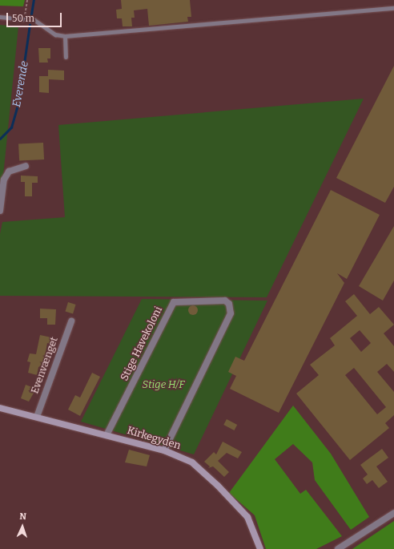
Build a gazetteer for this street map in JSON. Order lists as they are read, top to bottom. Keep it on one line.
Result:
{"streets":{"street":["Stige Havekoloni","Evenvænget","Kirkegyden"]},"crossings":[["Stige Havekoloni","Kirkegyden"],["Evenvænget","Kirkegyden"]],"water":["Everende"],"parks":["Stige H/F"],"scale_bar":"50 m","north":"top"}
